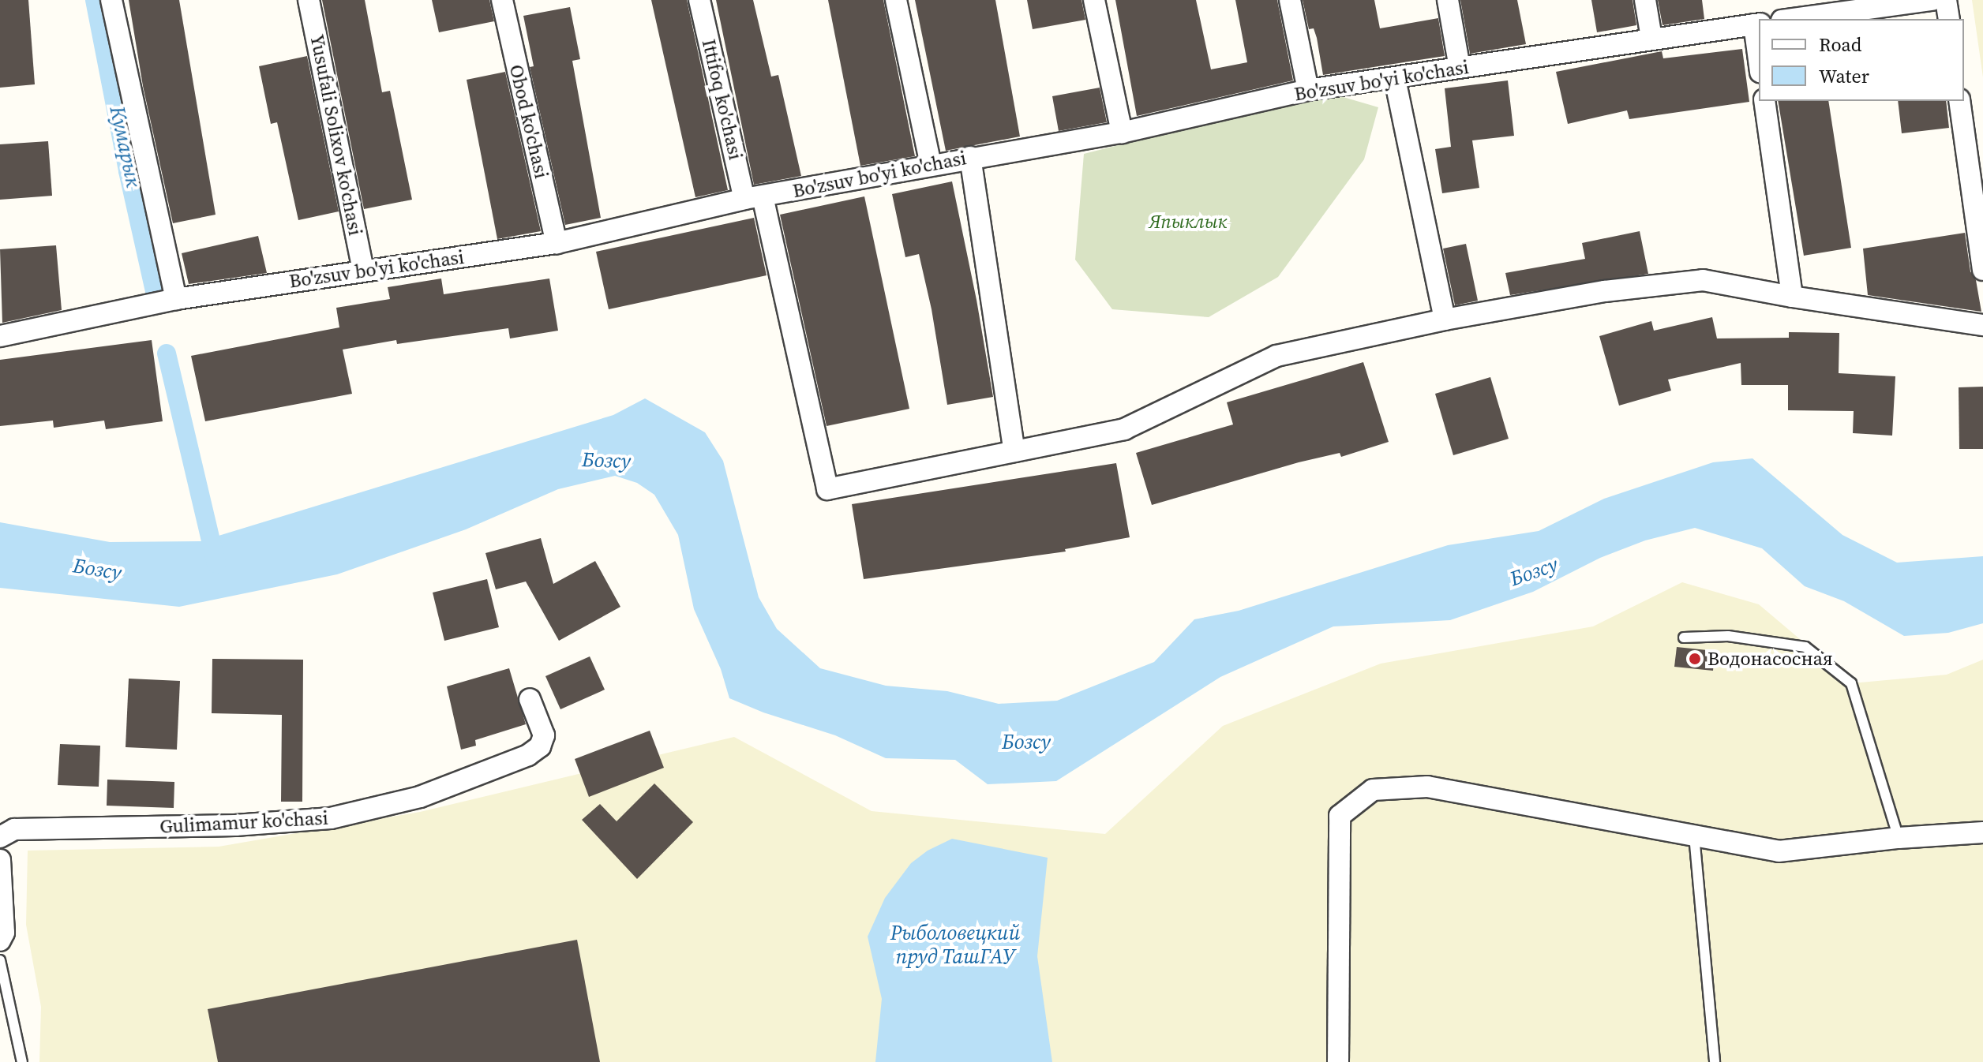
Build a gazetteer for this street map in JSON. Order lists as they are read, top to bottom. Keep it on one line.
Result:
{"streets":{"street":["Bo'zsuv bo'yi ko'chasi","Ittifoq ko'chasi","Obod ko'chasi","Yusufali Solixov ko'chasi","Gulimamur ko'chasi"]},"crossings":[["Bo'zsuv bo'yi ko'chasi","Ittifoq ko'chasi"],["Bo'zsuv bo'yi ko'chasi","Obod ko'chasi"],["Bo'zsuv bo'yi ko'chasi","Yusufali Solixov ko'chasi"]],"water":["Кумарык","Бозсу","Рыболовецкий пруд ТашГАУ"],"parks":["Япыклык"],"places":["Водонасосная"],"legend":["Road","Water"]}
